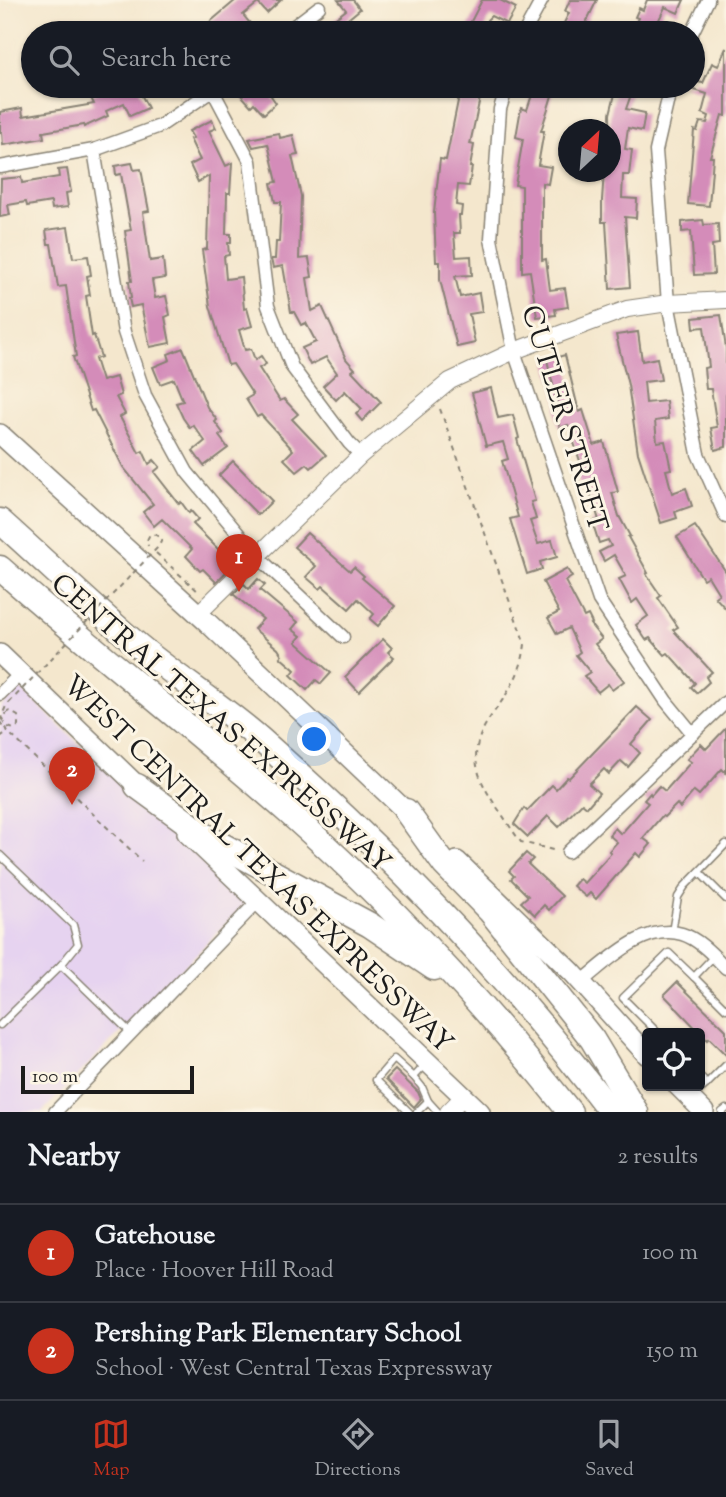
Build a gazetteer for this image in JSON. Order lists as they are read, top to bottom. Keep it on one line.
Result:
{"streets":{"highway":["CENTRAL TEXAS EXPRESSWAY"],"main road":["WEST CENTRAL TEXAS EXPRESSWAY"],"street":["CUTLER STREET"]},"scale_bar":"100 m","north":"top right","page":{"search":"Search here","pins":["1","2"],"scale":"100 m","heading":["Nearby","2 results"],"list":[{"mark":"1","name":"Gatehouse","note":"Place · Hoover Hill Road","value":"100 m"},{"mark":"2","name":"Pershing Park Elementary School","note":"School · West Central Texas Expressway","value":"150 m"}],"nav":["Map","Directions","Saved"]}}
